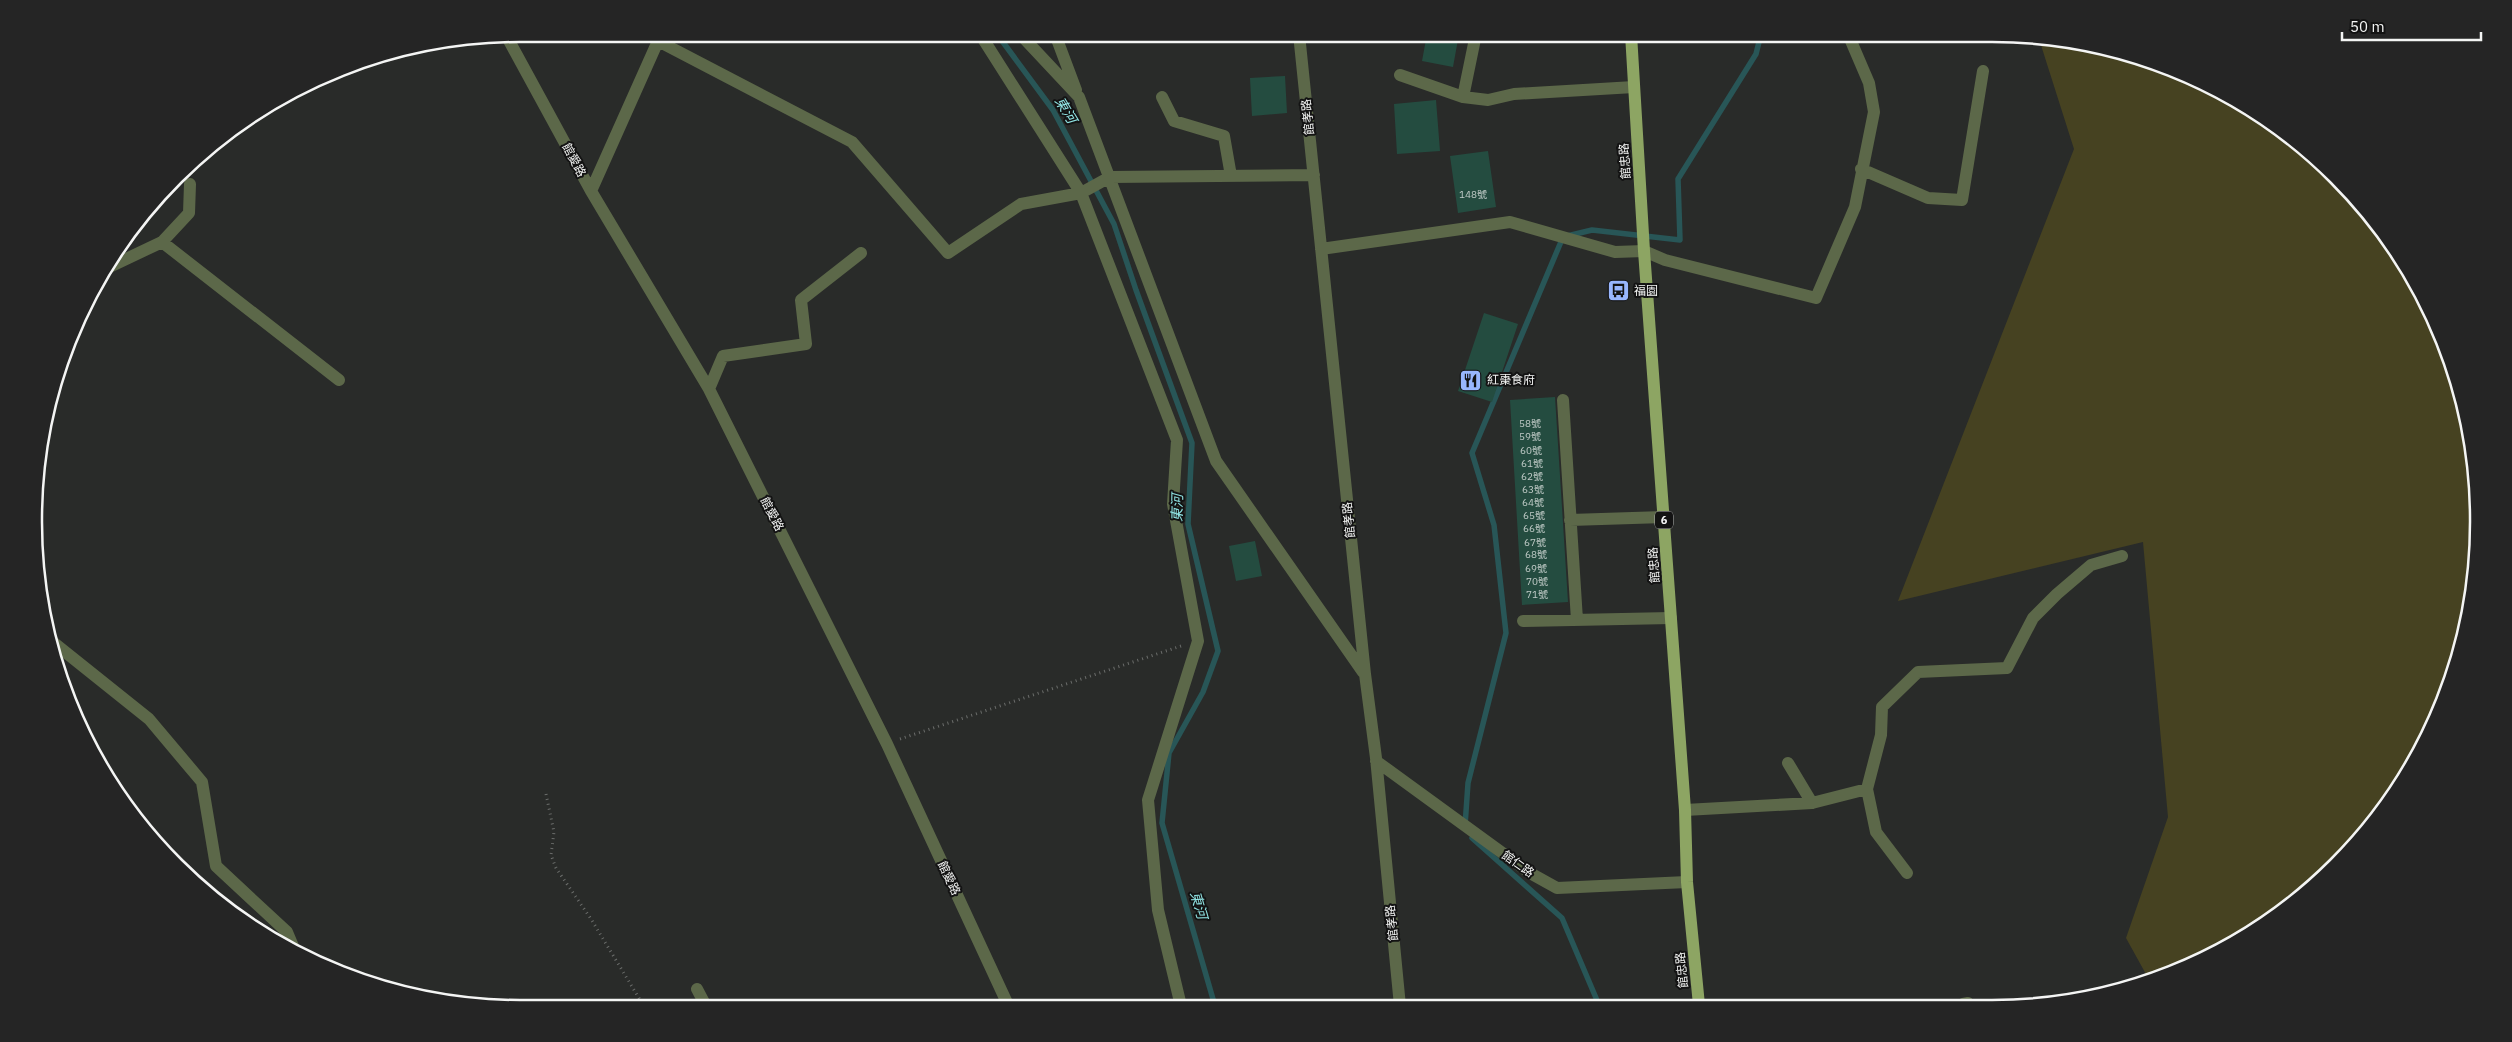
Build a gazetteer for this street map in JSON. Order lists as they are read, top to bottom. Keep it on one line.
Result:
{"streets":{"main road":["館忠路","6"],"street":["館孝路","館愛路","館仁路"]},"crossings":[["館孝路","館仁路"],["館忠路","館仁路"]],"water":["東河"],"places":{"bus stop":["福園"],"restaurant":["紅棗食府"]},"house_numbers":["148號","58號","59號","60號","61號","62號","63號","64號","65號","66號","67號","68號","69號","70號","71號"],"scale_bar":"50 m"}
